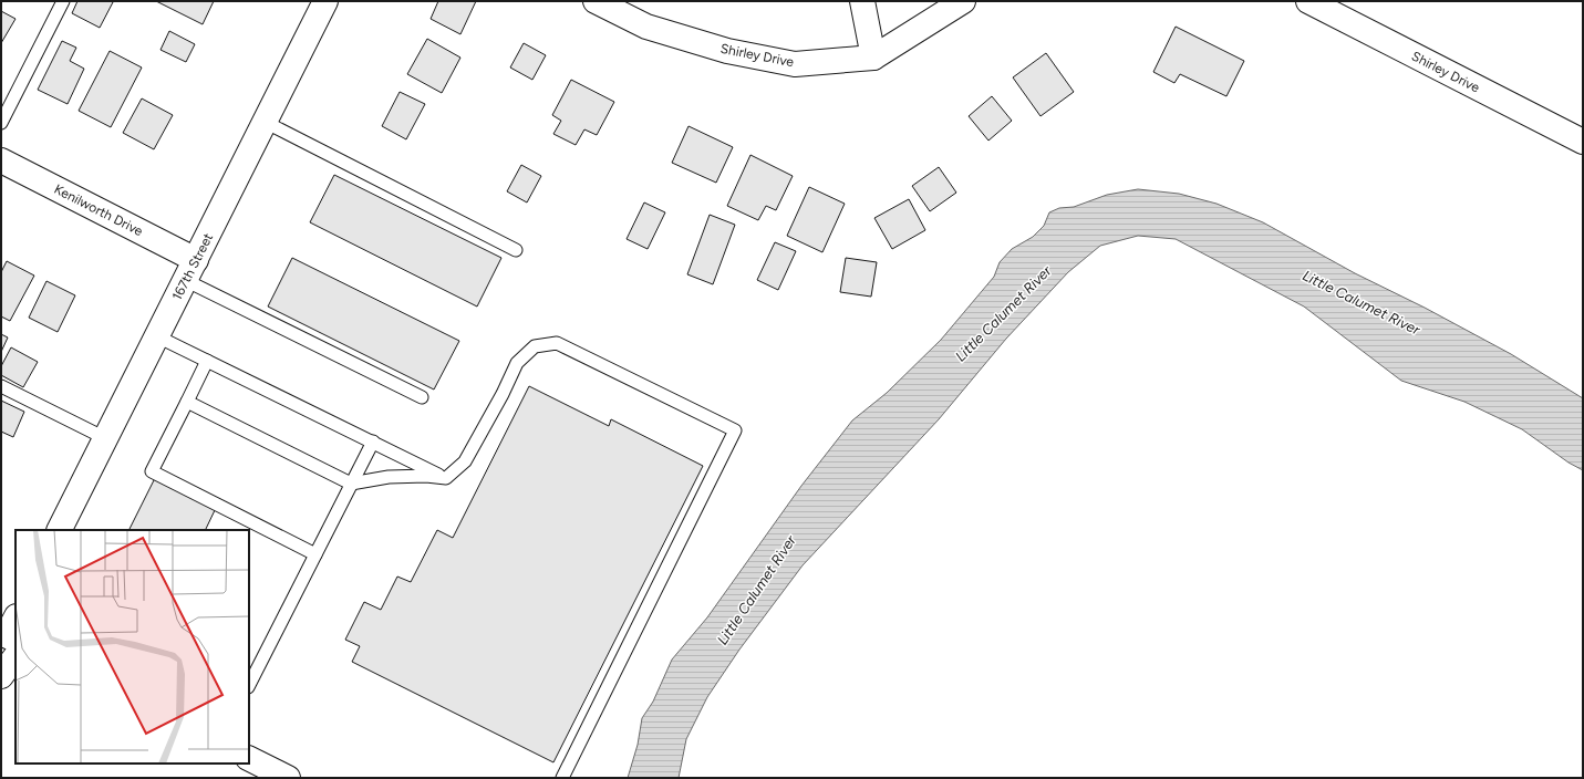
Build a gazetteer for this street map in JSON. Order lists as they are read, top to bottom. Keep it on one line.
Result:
{"streets":{"street":["Shirley Drive","Kenilworth Drive","167th Street"]},"crossings":[["Kenilworth Drive","167th Street"]],"water":["Little Calumet River"]}
